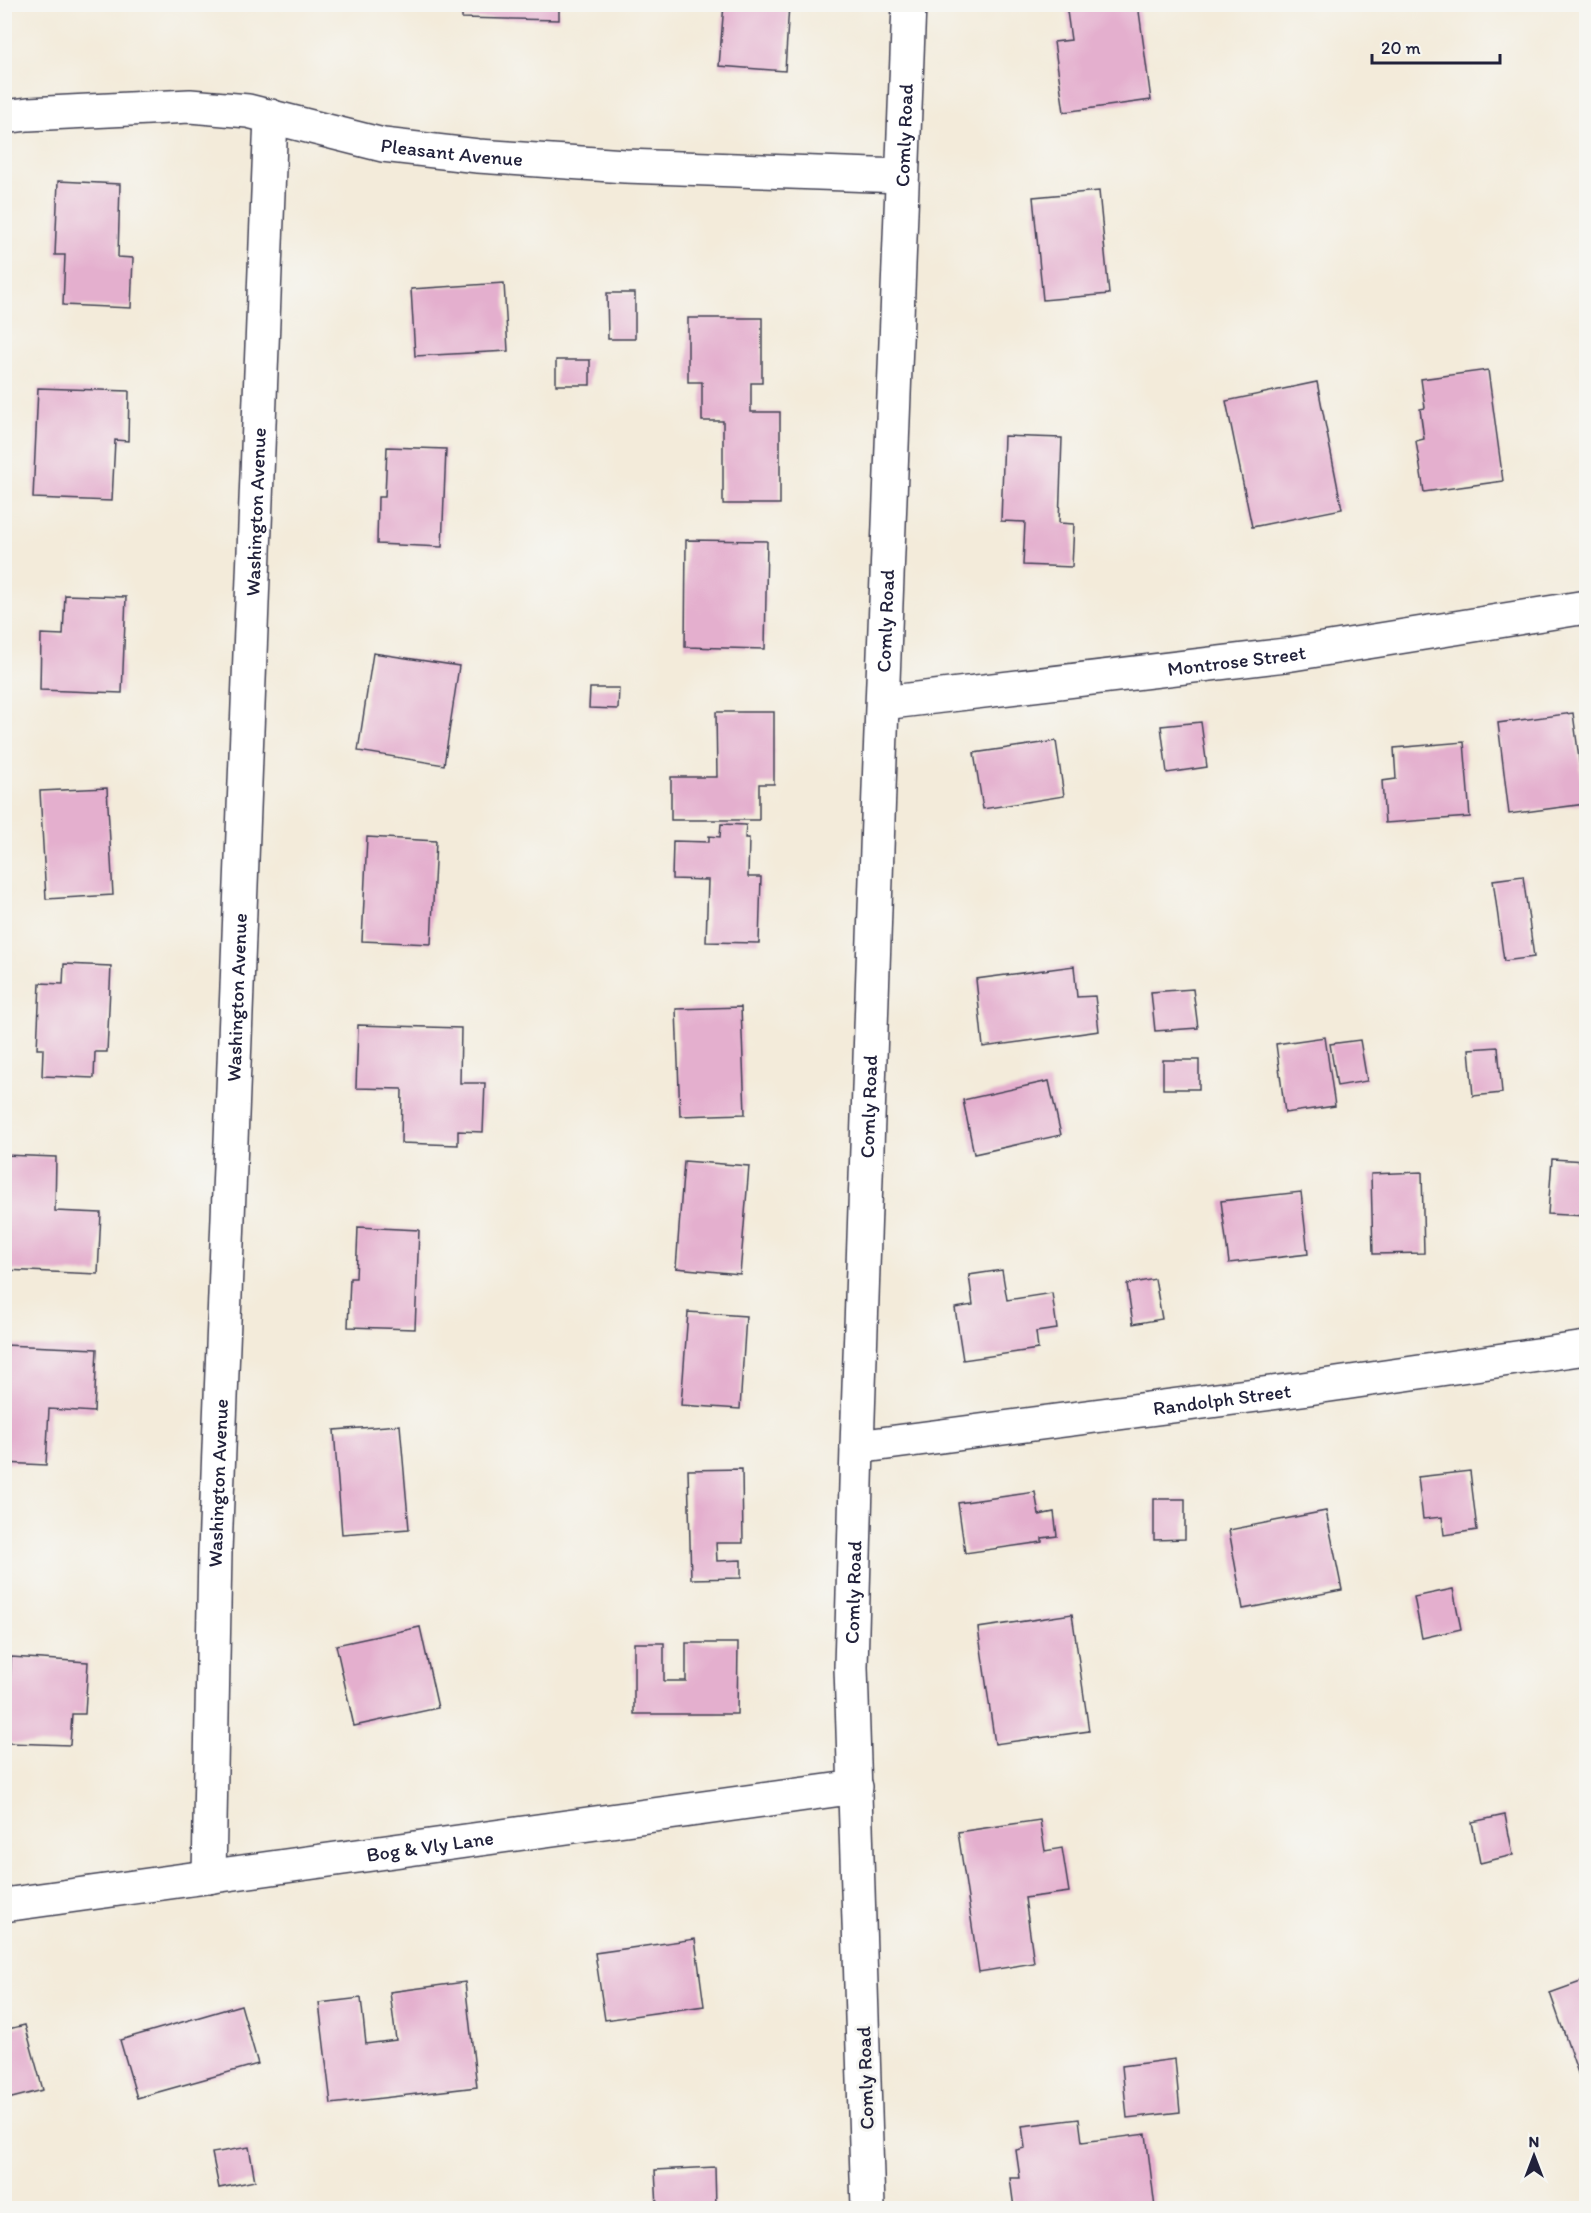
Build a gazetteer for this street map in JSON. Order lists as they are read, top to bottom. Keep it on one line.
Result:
{"streets":{"street":["Comly Road","Pleasant Avenue","Washington Avenue","Montrose Street","Randolph Street","Bog & Vly Lane"]},"crossings":[["Comly Road","Pleasant Avenue"],["Comly Road","Montrose Street"],["Comly Road","Randolph Street"],["Comly Road","Bog & Vly Lane"],["Pleasant Avenue","Washington Avenue"],["Washington Avenue","Bog & Vly Lane"]],"scale_bar":"20 m","north":"top"}
